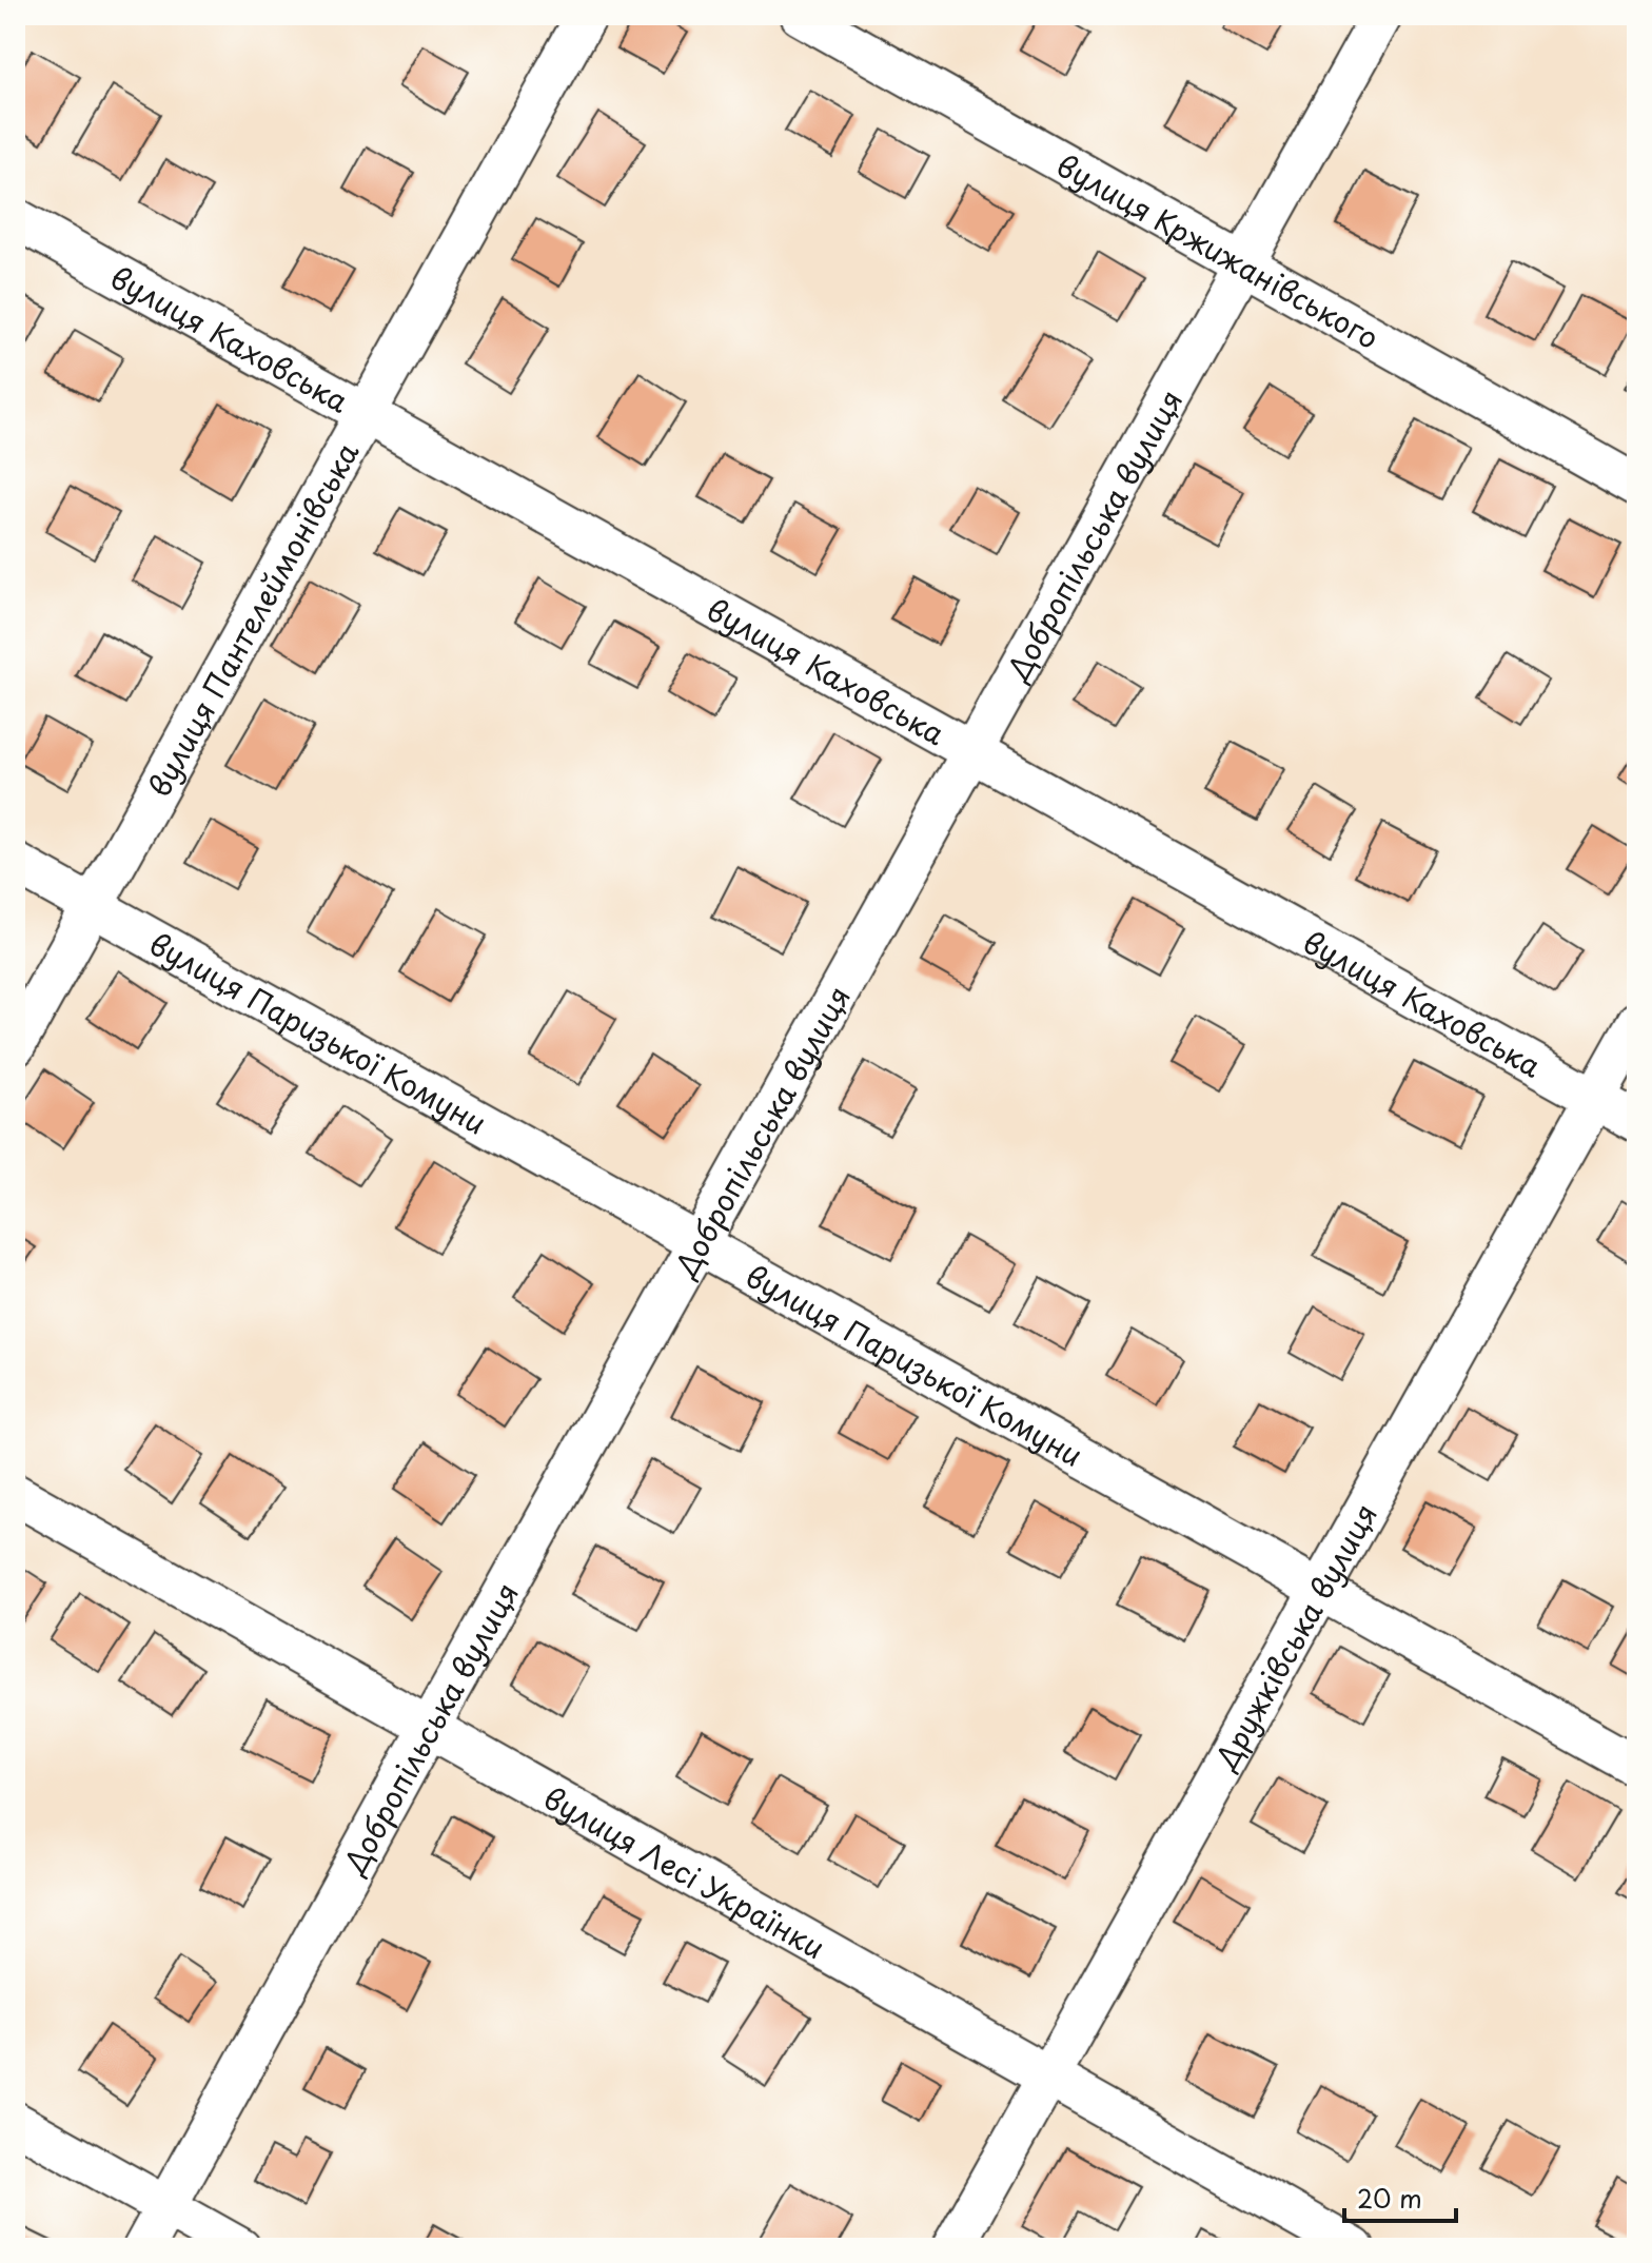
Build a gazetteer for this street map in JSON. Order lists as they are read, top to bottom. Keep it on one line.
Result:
{"streets":{"street":["вулиця Кржижанівського","вулиця Каховська","Добропільська вулиця","вулиця Пантелеймонівська","вулиця Паризької Комуни","Дружківська вулиця","вулиця Лесі Українки"]},"crossings":[["вулиця Кржижанівського","Добропільська вулиця"],["вулиця Каховська","Добропільська вулиця"],["вулиця Каховська","вулиця Пантелеймонівська"],["вулиця Каховська","Дружківська вулиця"],["Добропільська вулиця","вулиця Паризької Комуни"],["Добропільська вулиця","вулиця Лесі Українки"],["вулиця Пантелеймонівська","вулиця Паризької Комуни"],["вулиця Паризької Комуни","Дружківська вулиця"],["Дружківська вулиця","вулиця Лесі Українки"]],"scale_bar":"20 m"}
